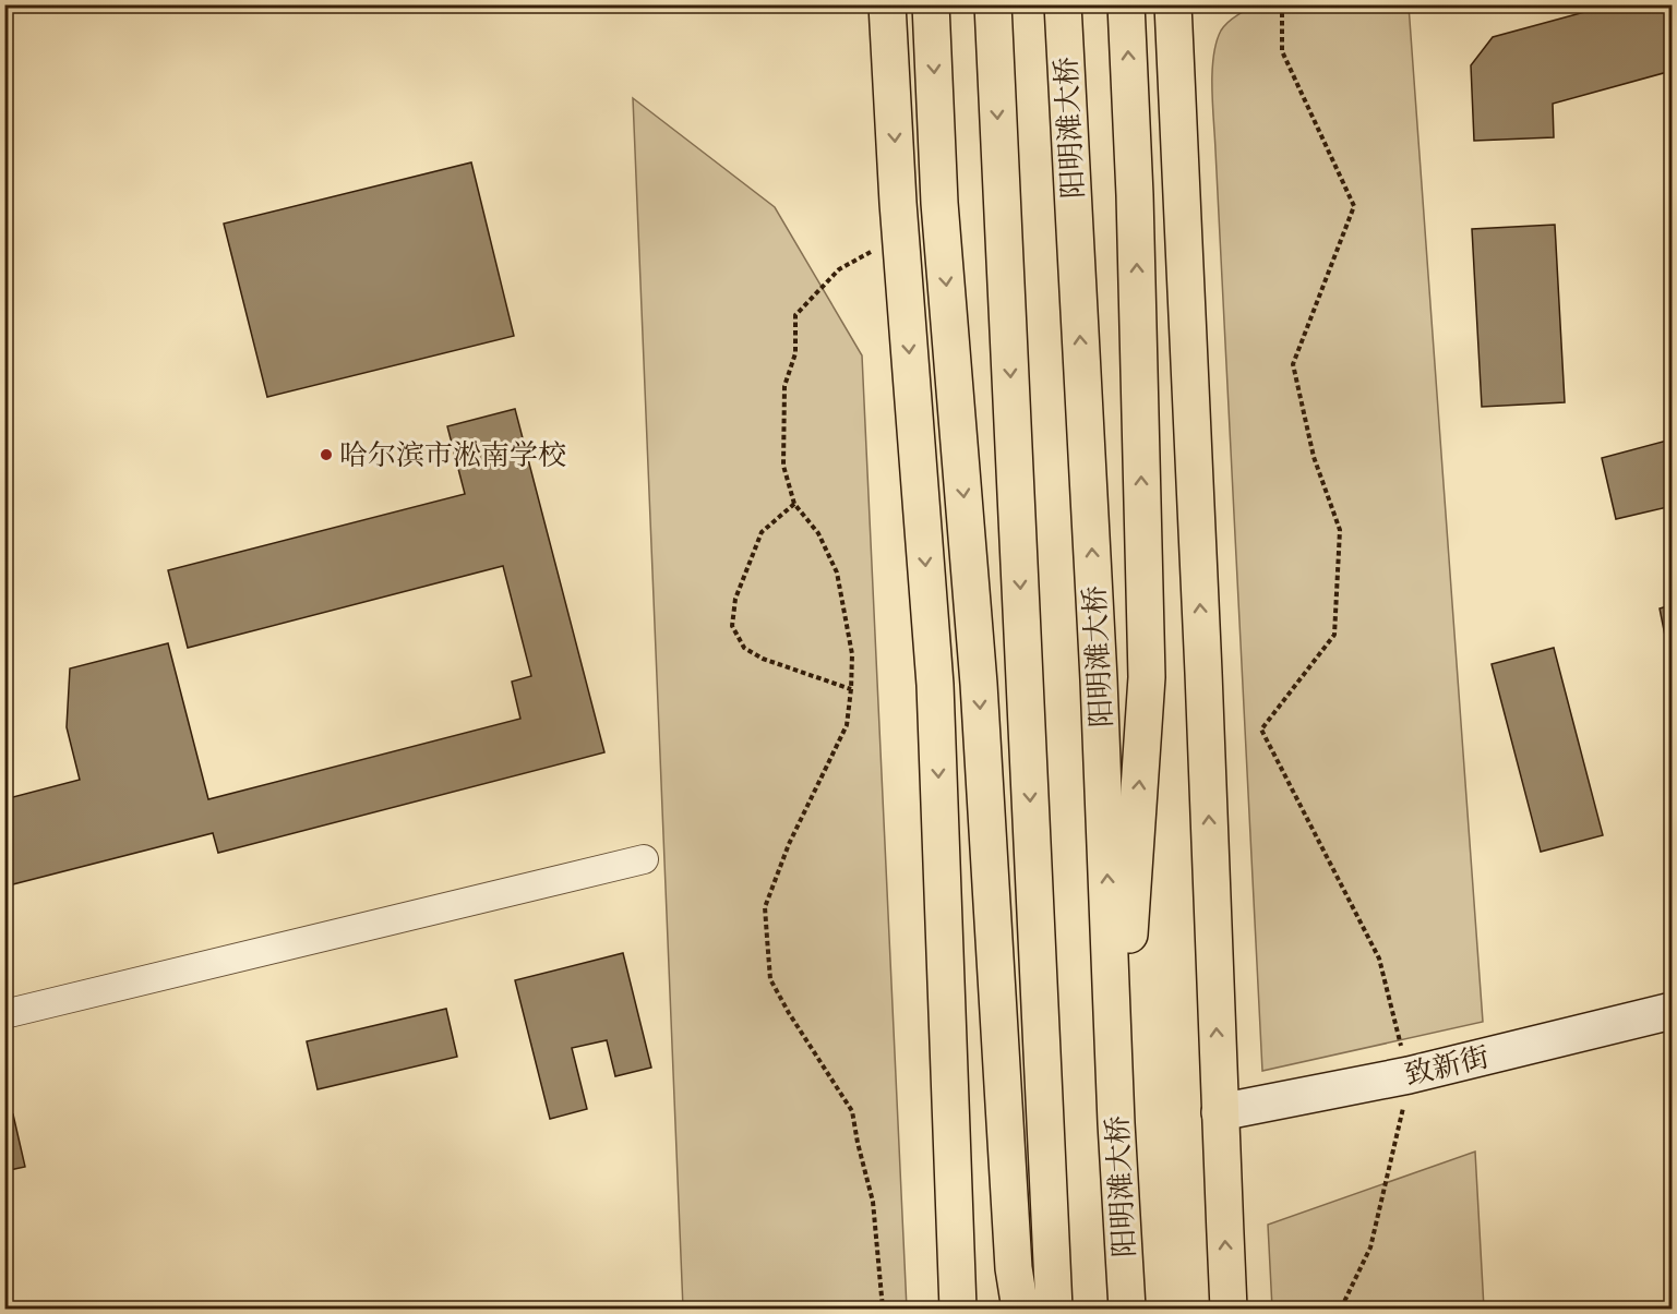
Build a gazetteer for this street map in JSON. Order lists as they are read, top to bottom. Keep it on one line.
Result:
{"streets":{"highway":["阳明滩大桥"],"street":["致新街"]},"places":["哈尔滨市淞南学校"]}
